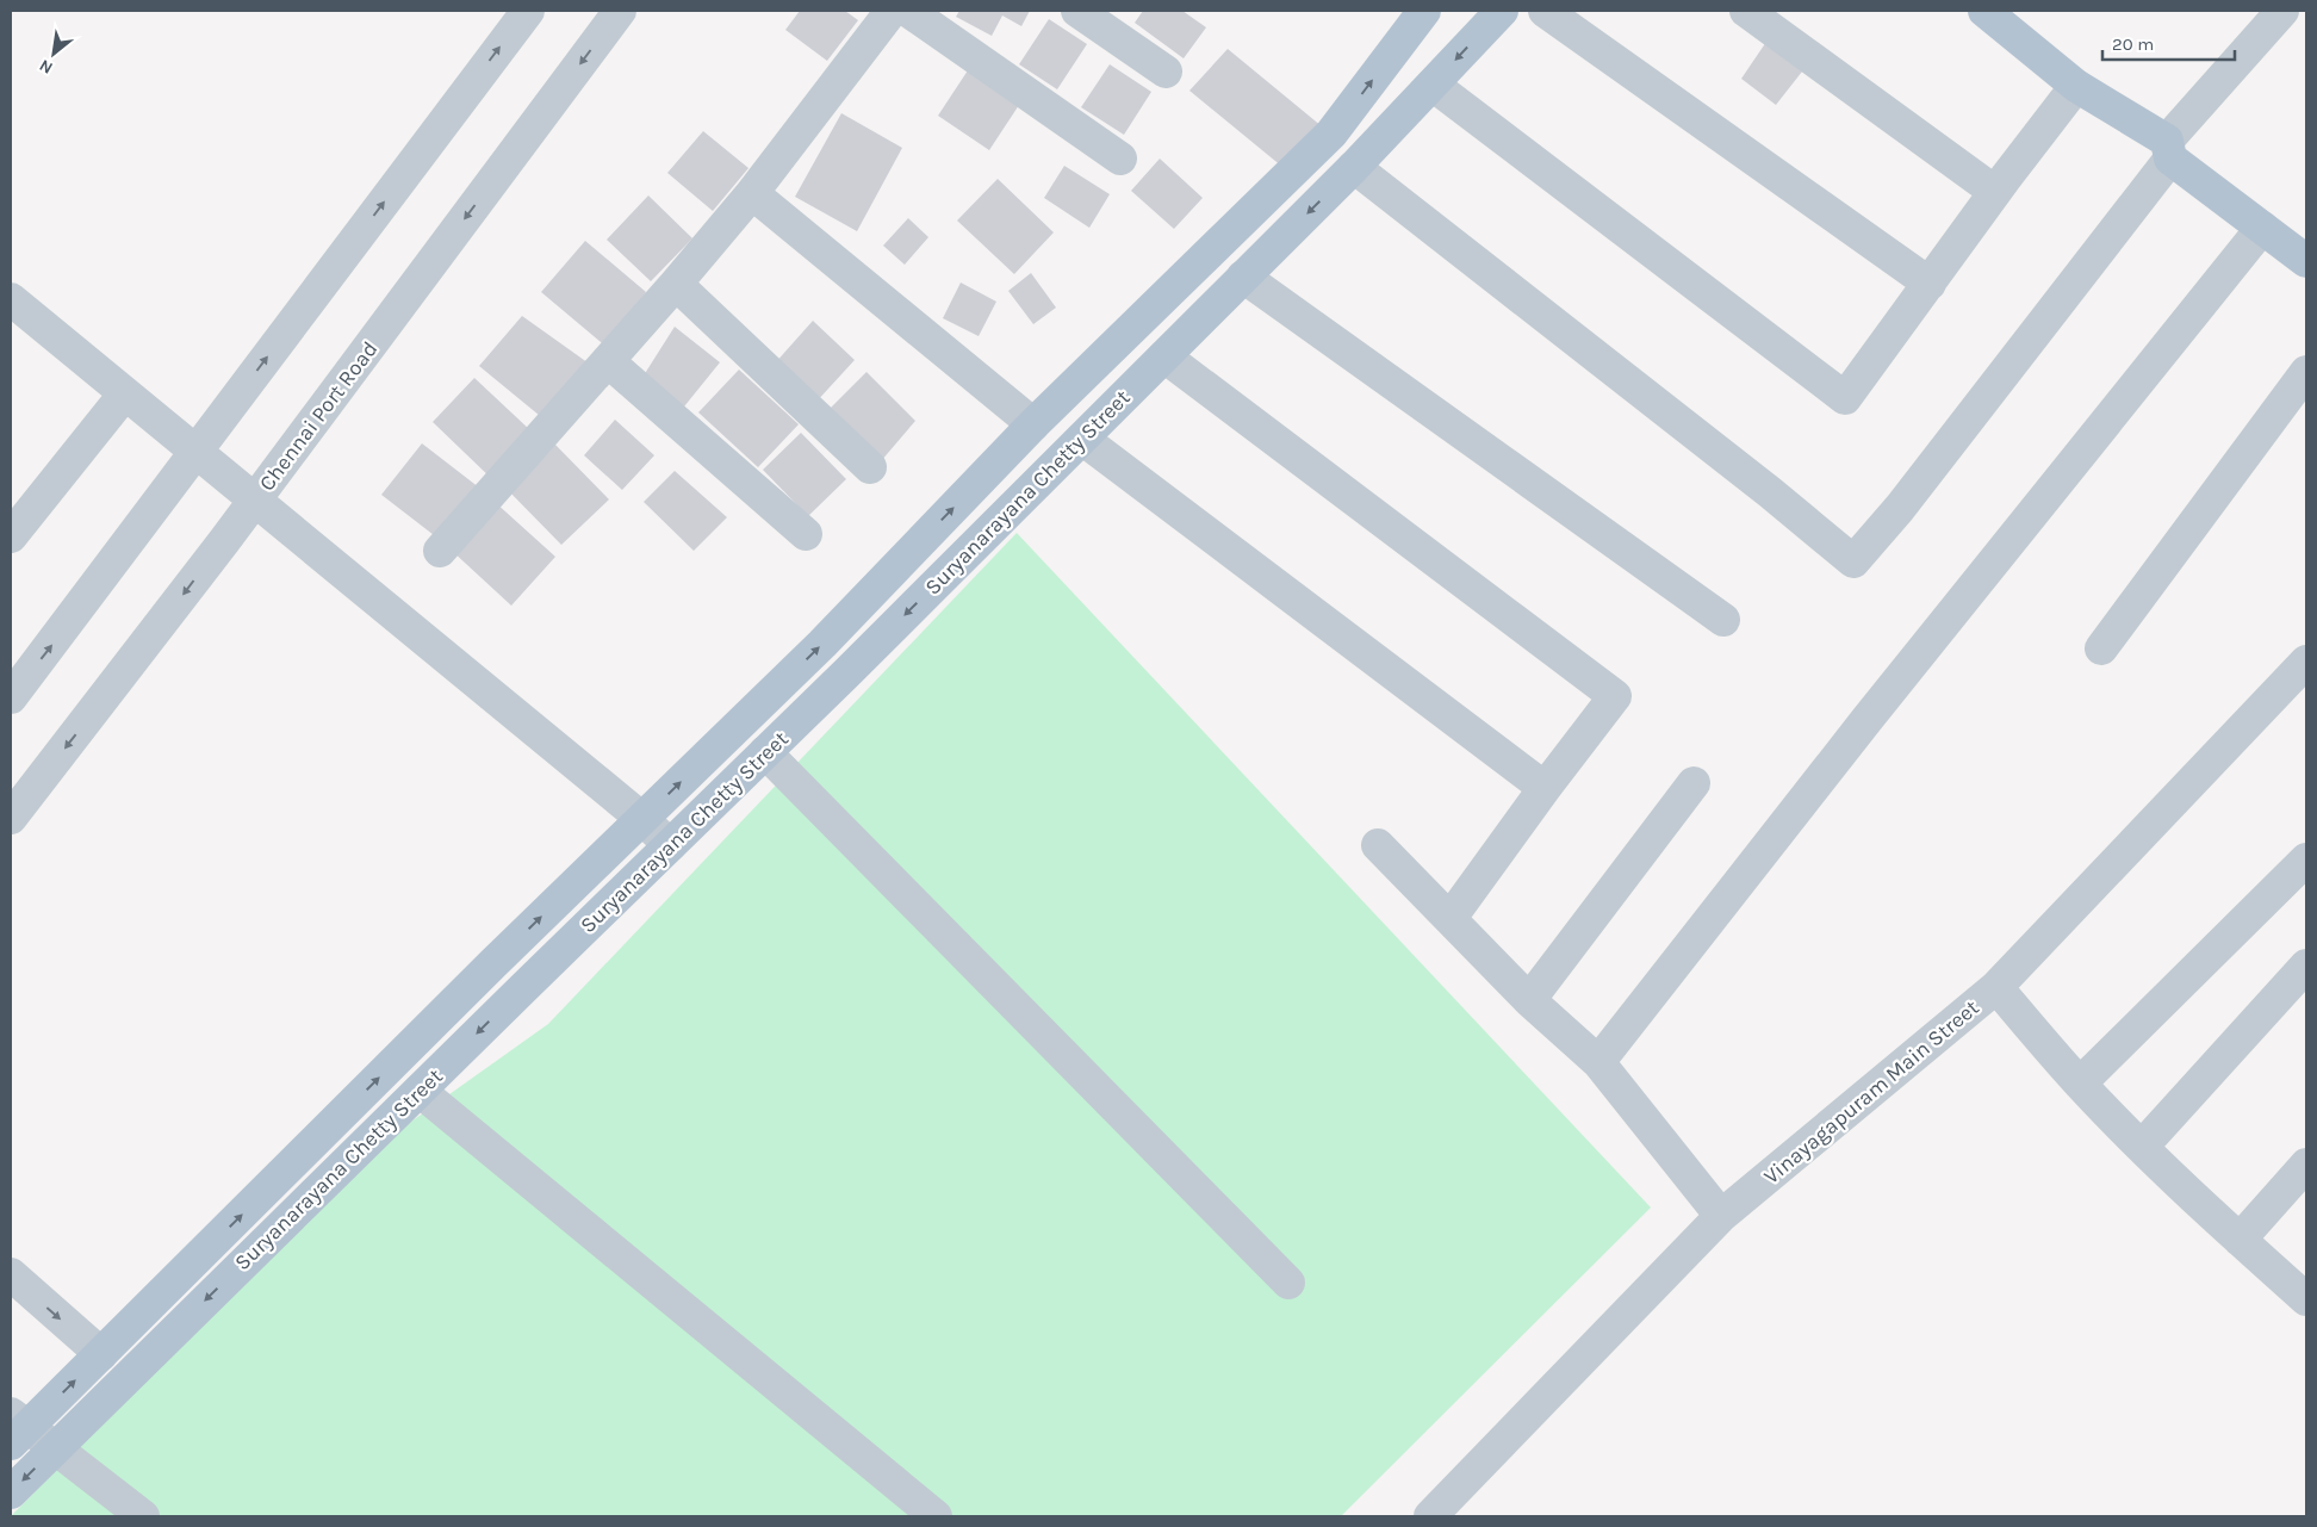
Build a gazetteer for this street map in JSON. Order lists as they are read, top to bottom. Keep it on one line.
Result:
{"streets":{"main road":["Suryanarayana Chetty Street"],"street":["Chennai Port Road","Vinayagapuram Main Street"]},"scale_bar":"20 m","north":"bottom left"}
